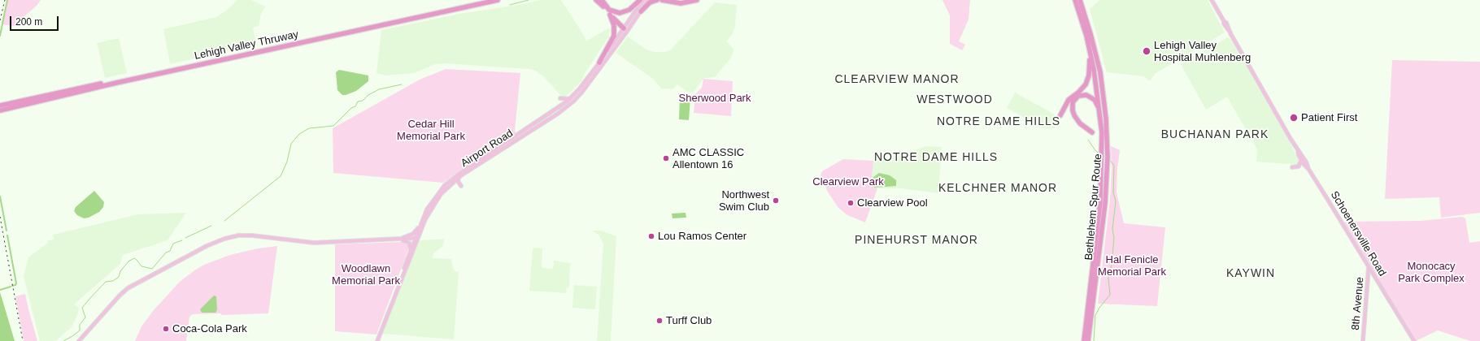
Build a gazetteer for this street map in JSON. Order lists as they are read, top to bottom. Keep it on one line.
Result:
{"streets":{"highway":["Lehigh Valley Thruway","Bethlehem Spur Route"],"main road":["Airport Road","Schoenersville Road","8th Avenue"]},"crossings":[["Schoenersville Road","8th Avenue"]],"districts":["CLEARVIEW MANOR","WESTWOOD","NOTRE DAME HILLS","BUCHANAN PARK","NOTRE DAME HILLS","KELCHNER MANOR","PINEHURST MANOR","KAYWIN"],"parks":["Sherwood Park","Cedar Hill Memorial Park","Clearview Park","Hal Fenicle Memorial Park","Monocacy Park Complex","Woodlawn Memorial Park"],"places":["Lehigh Valley Hospital Muhlenberg","Patient First","AMC CLASSIC Allentown 16","Northwest Swim Club","Clearview Pool","Lou Ramos Center","Turff Club","Coca-Cola Park"],"scale_bar":"200 m"}
